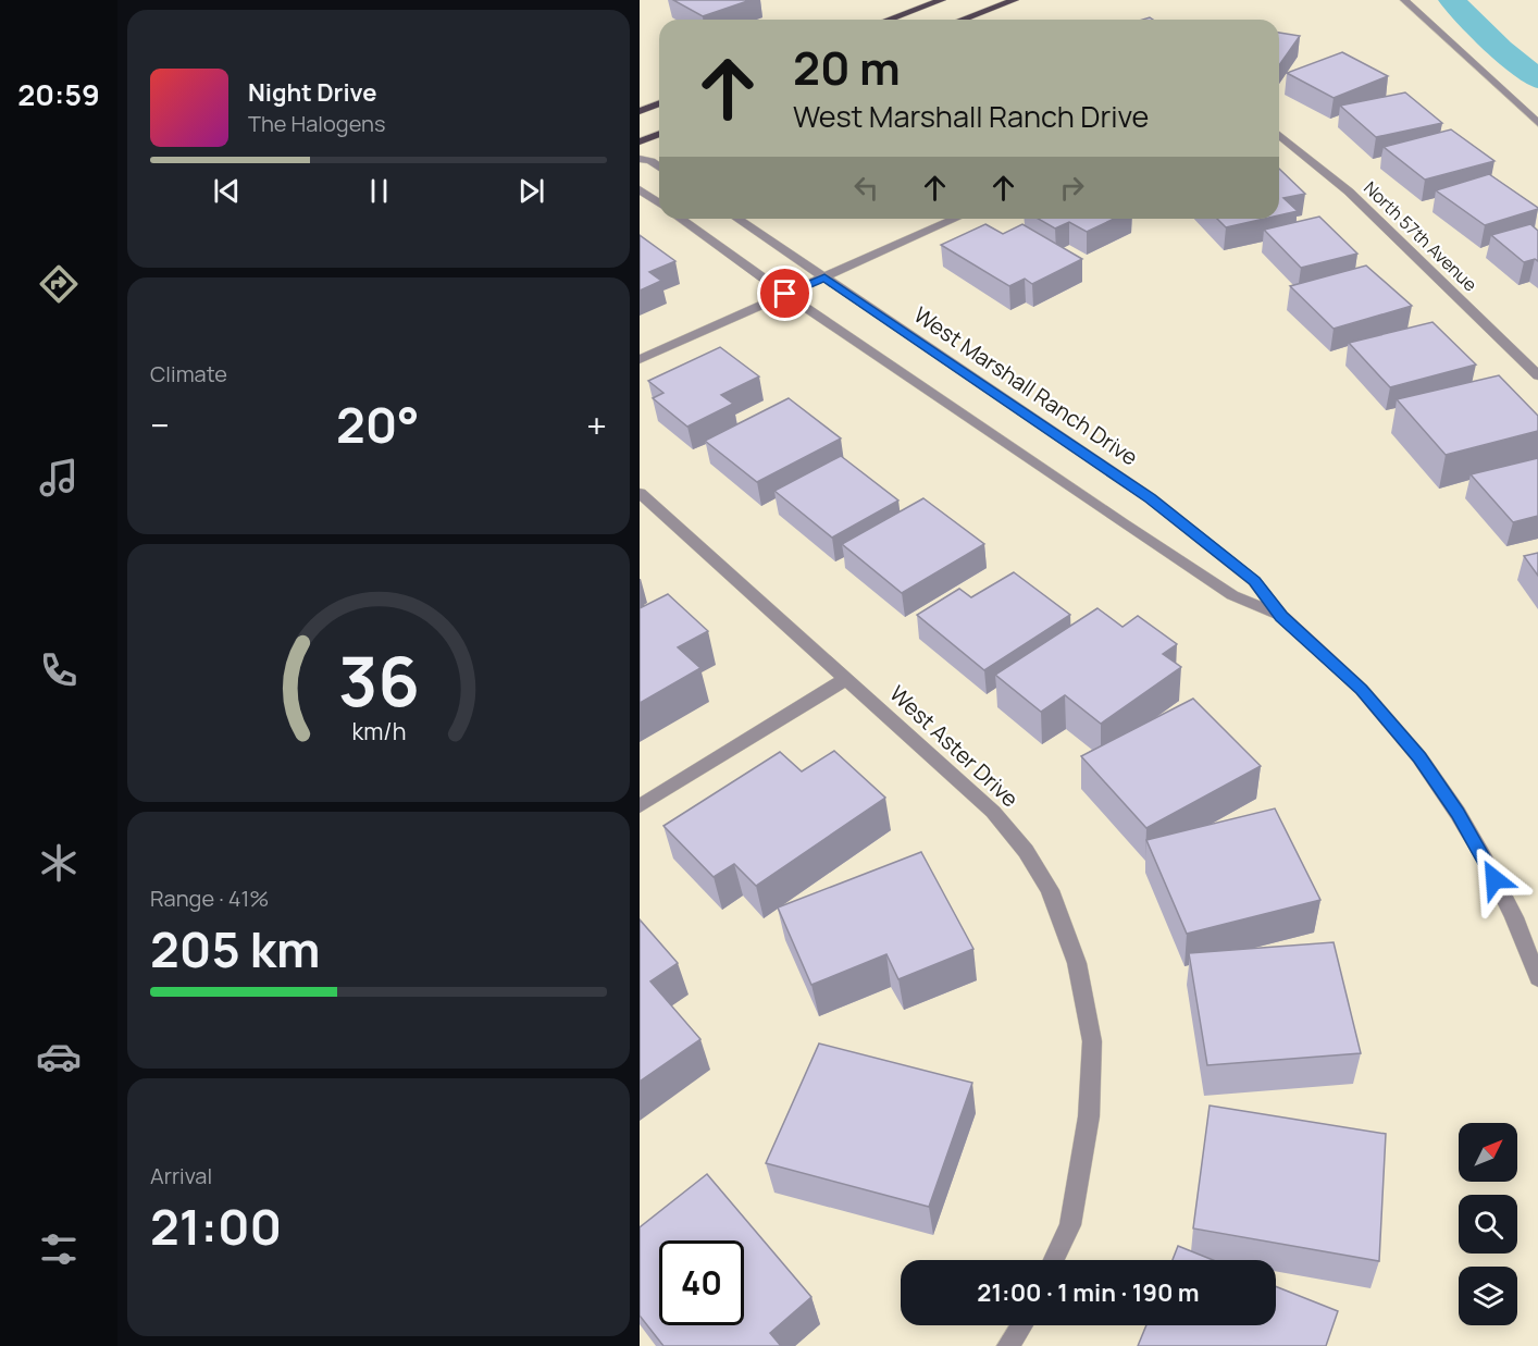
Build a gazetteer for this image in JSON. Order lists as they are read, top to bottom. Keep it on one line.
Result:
{"streets":{"street":["North 57th Avenue","West Marshall Ranch Drive","West Aster Drive"]},"north":"top right","page":{"tabs":"20:59","turn":["20 m","West Marshall Ranch Drive"],"song":["Night Drive","The Halogens"],"tile":["Climate",["Range · 41%","205 km"],["Arrival","21:00"]],"heat":["−","20°","+"],"limit":"40","trip":"21:00 · 1 min · 190 m","gauge":["36","km/h"]}}
